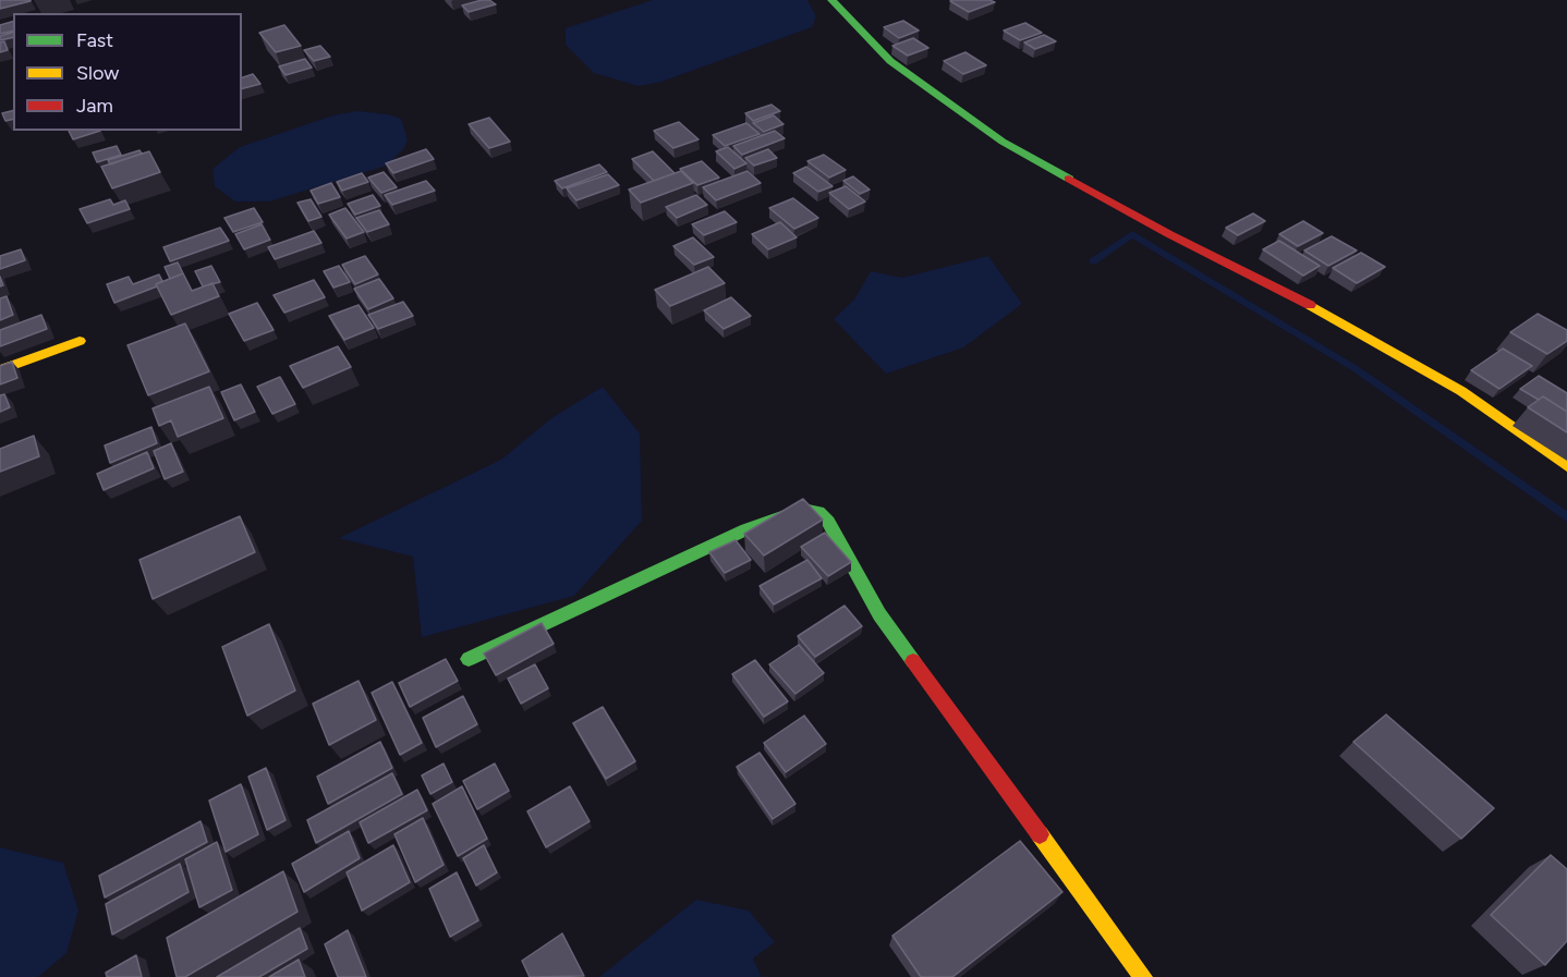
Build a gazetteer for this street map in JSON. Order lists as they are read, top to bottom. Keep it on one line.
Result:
{"legend":["Fast","Slow","Jam"]}
